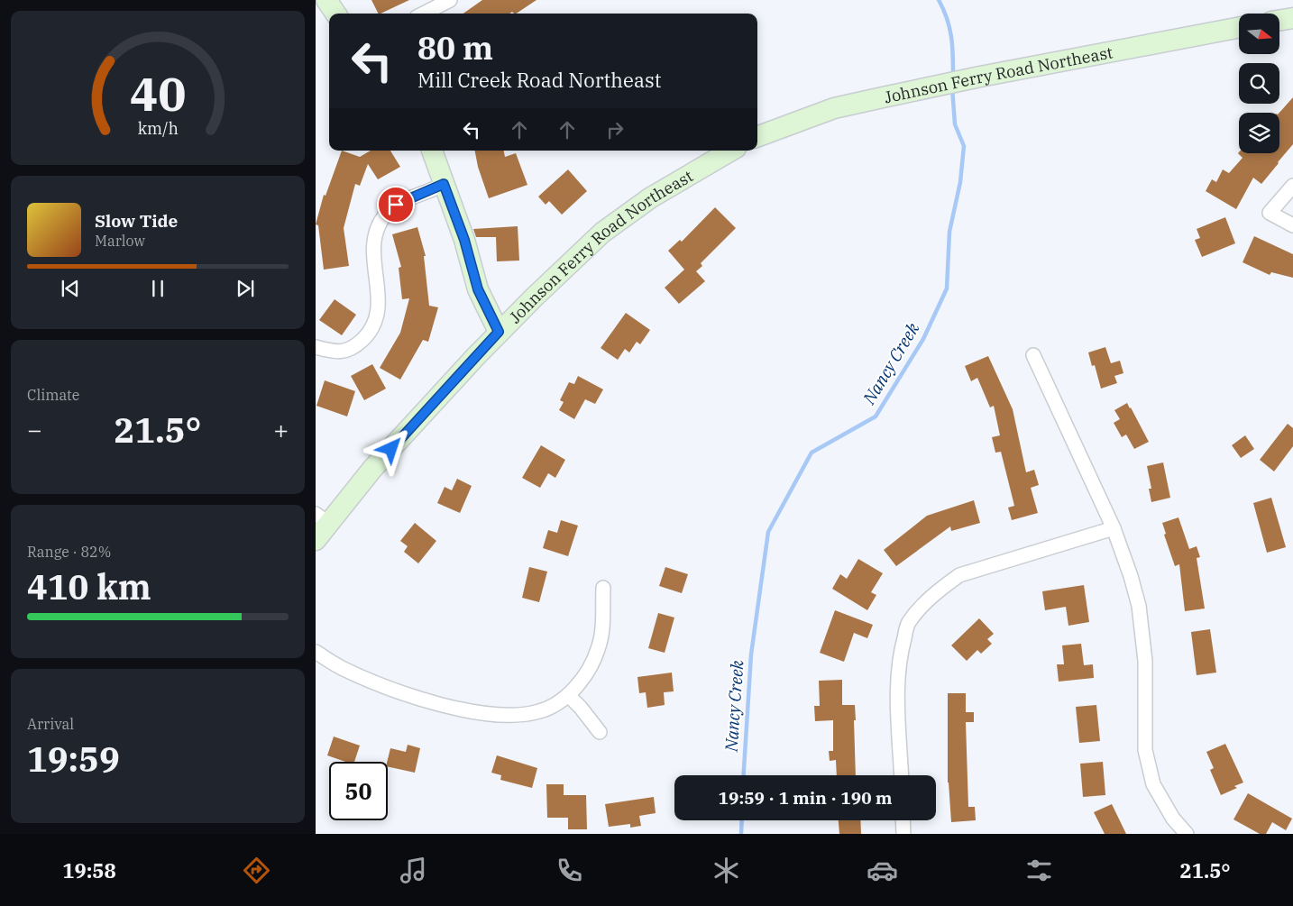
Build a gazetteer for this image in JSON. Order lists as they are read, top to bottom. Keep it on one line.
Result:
{"streets":{"main road":["Johnson Ferry Road Northeast"]},"water":["Nancy Creek"],"north":"right","page":{"turn":["80 m","Mill Creek Road Northeast"],"song":["Slow Tide","Marlow"],"tile":["Climate",["Range · 82%","410 km"],["Arrival","19:59"]],"heat":["−","21.5°","+"],"limit":"50","trip":"19:59 · 1 min · 190 m","tabs":["19:58","21.5°"],"gauge":["40","km/h"]}}
